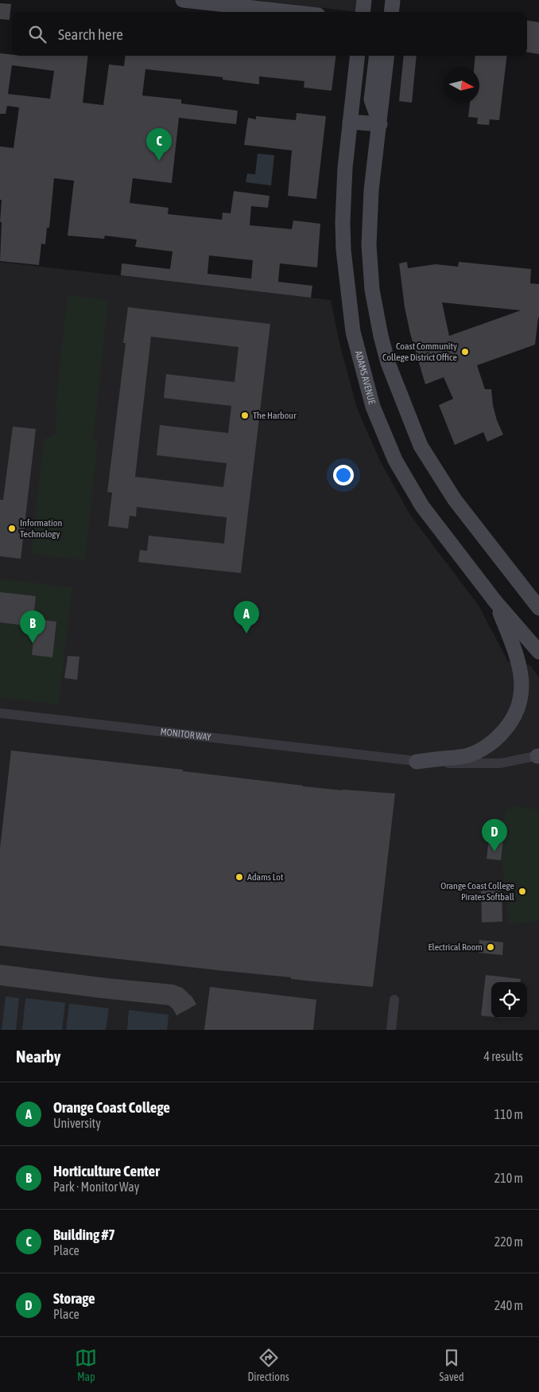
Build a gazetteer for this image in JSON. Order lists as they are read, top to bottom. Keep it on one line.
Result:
{"streets":{"main road":["ADAMS AVENUE"],"street":["MONITOR WAY"]},"places":["Coast Community College District Office","The Harbour","Information Technology","Adams Lot","Orange Coast College Pirates Softball","Electrical Room"],"north":"right","page":{"search":"Search here","pins":["C","A","B","D"],"heading":["Nearby","4 results"],"list":[{"mark":"A","name":"Orange Coast College","note":"University","value":"110 m"},{"mark":"B","name":"Horticulture Center","note":"Park · Monitor Way","value":"210 m"},{"mark":"C","name":"Building #7","note":"Place","value":"220 m"},{"mark":"D","name":"Storage","note":"Place","value":"240 m"}],"nav":["Map","Directions","Saved"]}}
